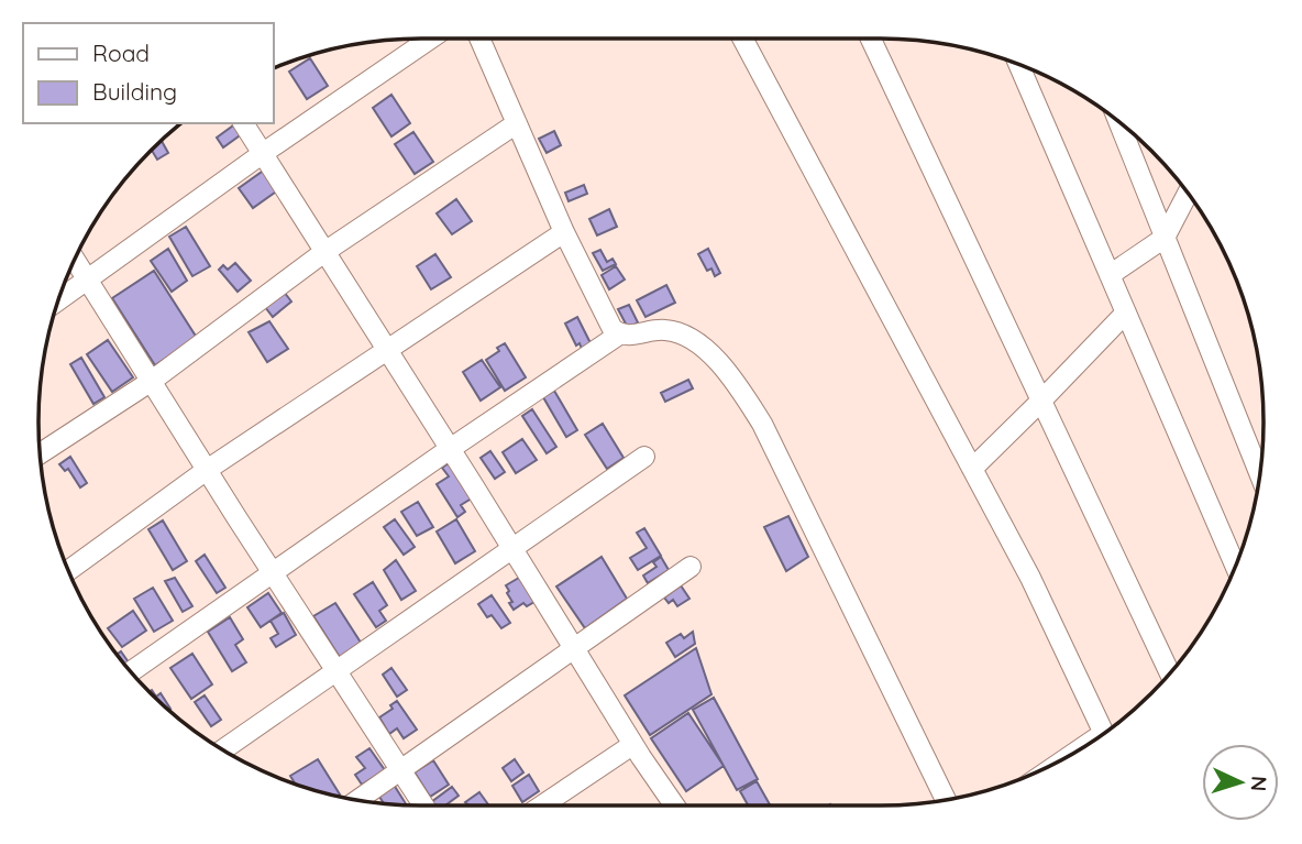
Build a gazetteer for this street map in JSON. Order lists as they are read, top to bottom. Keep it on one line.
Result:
{"legend":["Road","Building"],"north":"right"}
